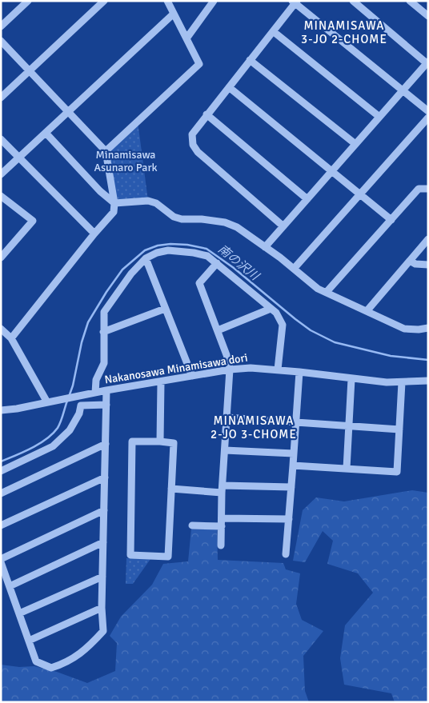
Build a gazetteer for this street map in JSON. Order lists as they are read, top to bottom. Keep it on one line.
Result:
{"streets":{"street":["Nakanosawa Minamisawa dori"]},"districts":["MINAMISAWA 3-JO 2-CHOME","MINAMISAWA 2-JO 3-CHOME"],"water":["南の沢川"],"parks":["Minamisawa Asunaro Park"]}
